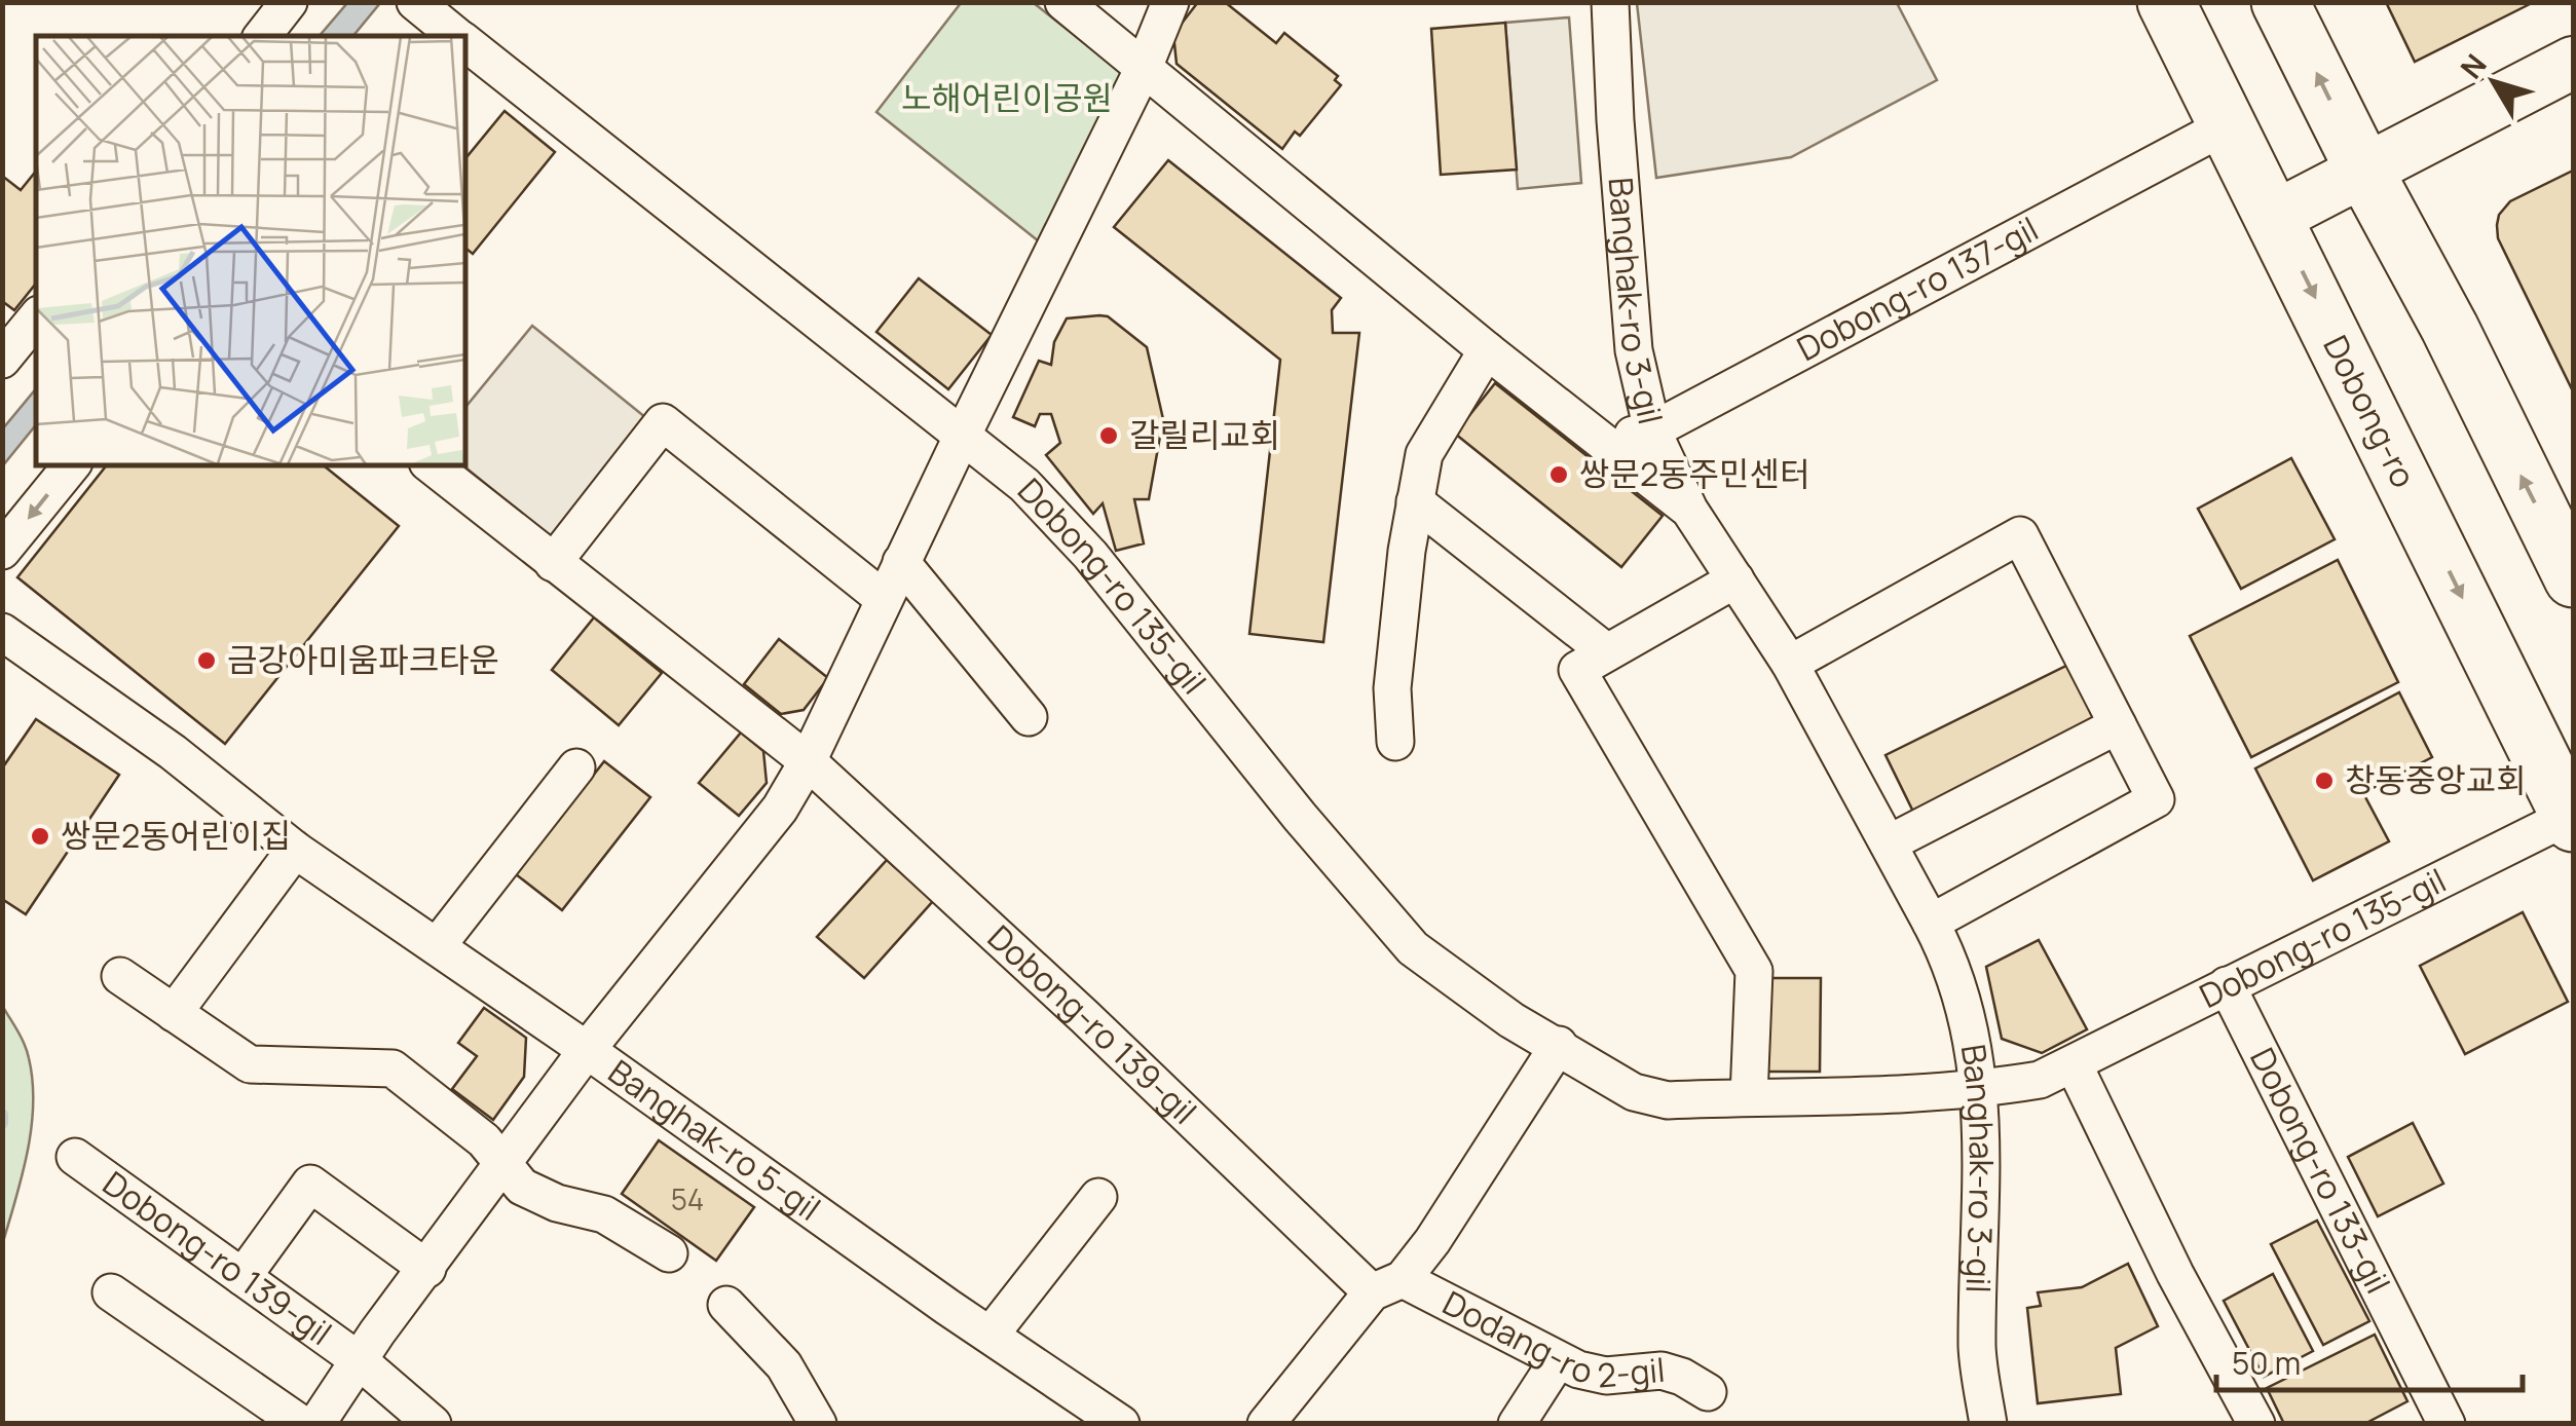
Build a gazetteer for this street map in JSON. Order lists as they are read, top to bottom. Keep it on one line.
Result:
{"streets":{"main road":["Dobong-ro"],"street":["Dobong-ro 137-gil","Banghak-ro 3-gil","Dobong-ro 135-gil","Dobong-ro 139-gil","Banghak-ro 5-gil","Dobong-ro 133-gil","Dodang-ro 2-gil"]},"crossings":[["Dobong-ro 137-gil","Banghak-ro 3-gil"],["Dobong-ro 137-gil","Dobong-ro"],["Banghak-ro 3-gil","Dobong-ro 135-gil"],["Dobong-ro","Dobong-ro 135-gil"],["Dobong-ro 135-gil","Dobong-ro 139-gil"],["Dobong-ro 135-gil","Dobong-ro 133-gil"],["Dobong-ro 135-gil","Dodang-ro 2-gil"],["Dobong-ro 139-gil","Banghak-ro 5-gil"],["Dobong-ro 139-gil","Dodang-ro 2-gil"]],"parks":["노해어린이공원"],"places":["갈릴리교회","쌍문2동주민센터","금강아미움파크타운","창동중앙교회","쌍문2동어린이집"],"house_numbers":["54"],"scale_bar":"50 m","north":"top left"}
